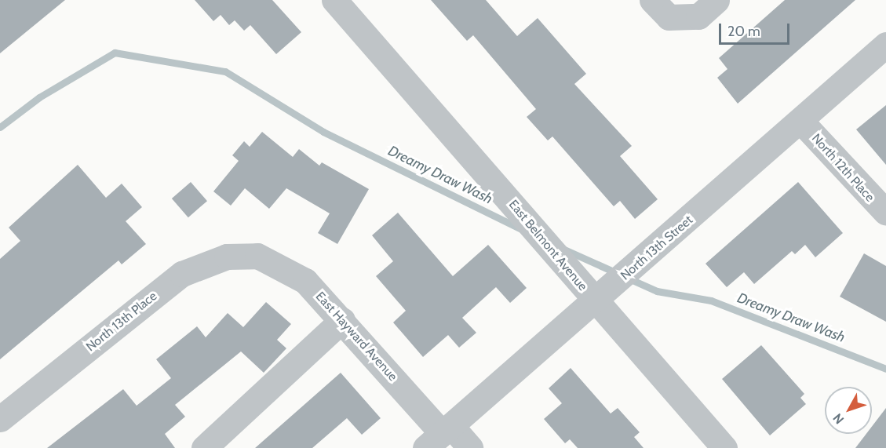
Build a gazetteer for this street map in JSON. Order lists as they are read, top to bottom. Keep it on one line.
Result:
{"streets":{"street":["North 12th Place","East Belmont Avenue","North 13th Street","North 13th Place","East Hayward Avenue"]},"crossings":[["North 12th Place","North 13th Street"],["East Belmont Avenue","North 13th Street"],["North 13th Street","East Hayward Avenue"],["North 13th Place","East Hayward Avenue"]],"water":["Dreamy Draw Wash"],"scale_bar":"20 m","north":"bottom left"}
